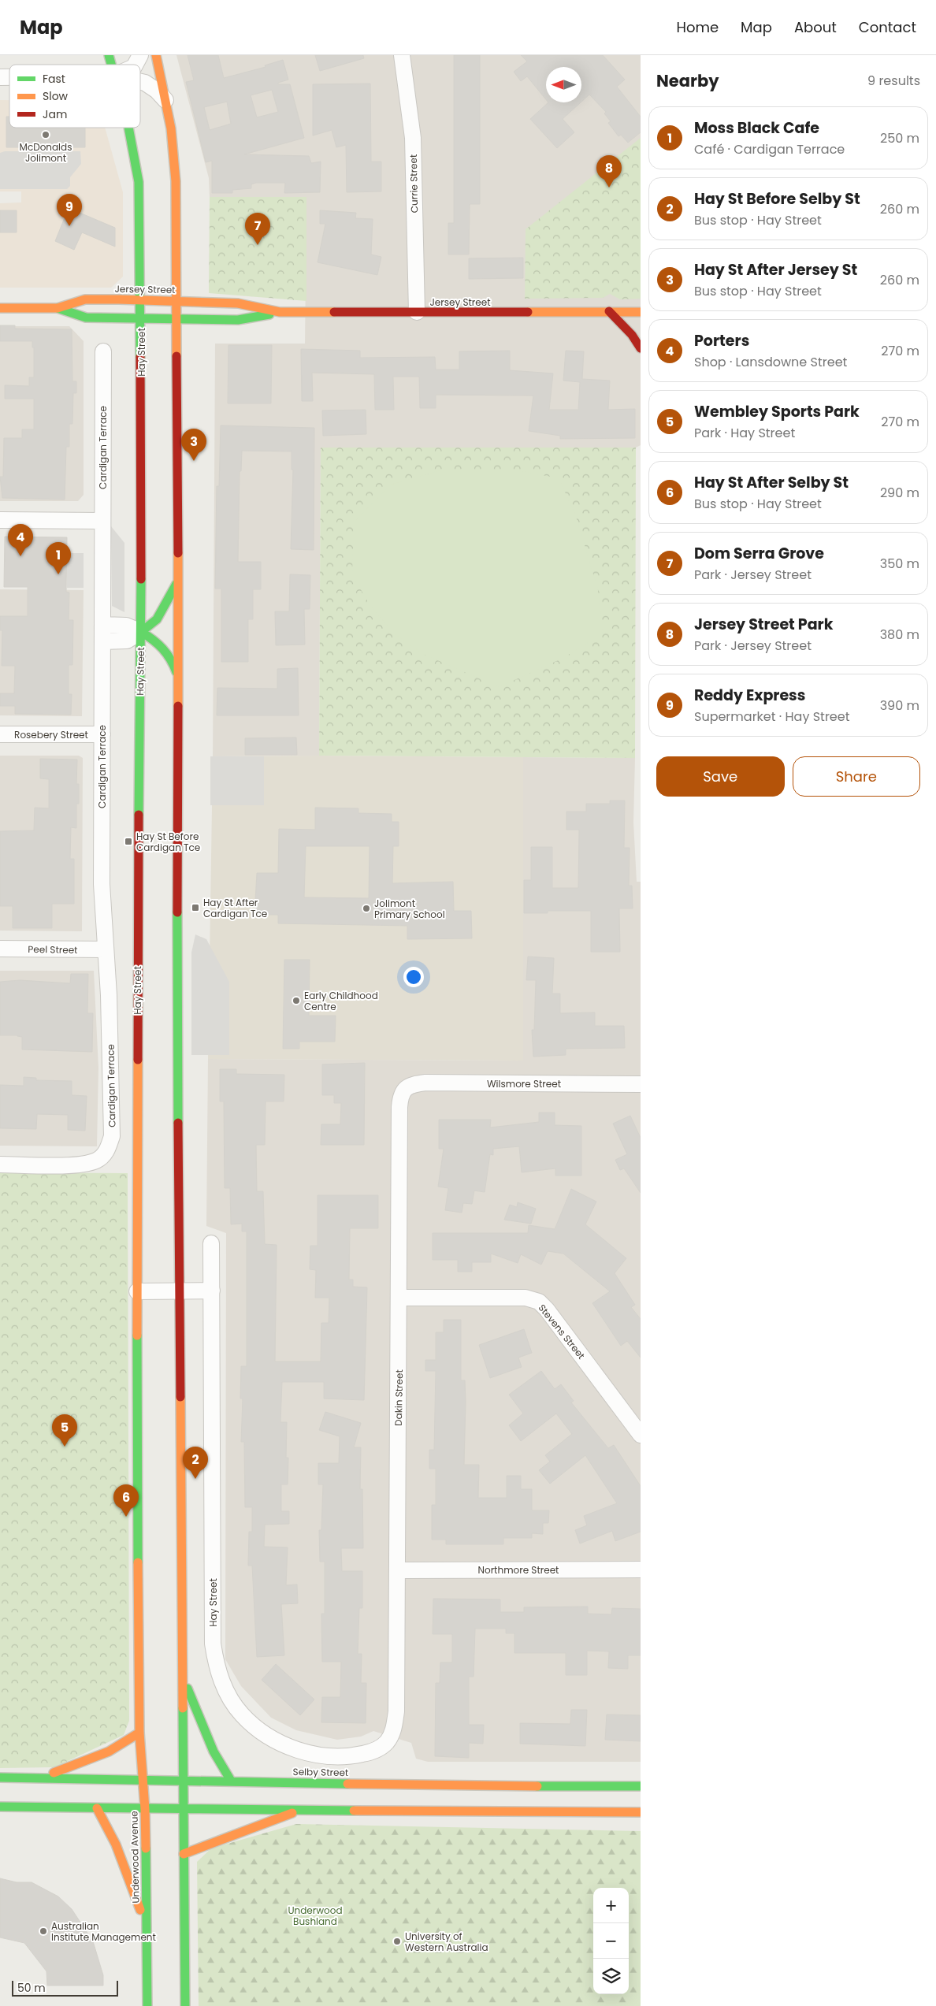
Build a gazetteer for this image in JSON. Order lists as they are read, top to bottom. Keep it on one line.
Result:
{"streets":{"main road":["Jersey Street","Hay Street","Selby Street","Underwood Avenue"],"street":["Currie Street","Cardigan Terrace","Rosebery Street","Peel Street","Wilsmore Street","Stevens Street","Dakin Street","Northmore Street"]},"crossings":[["Currie Street","Jersey Street"],["Jersey Street","Hay Street"],["Hay Street","Dakin Street"],["Hay Street","Selby Street"],["Hay Street","Underwood Avenue"],["Cardigan Terrace","Rosebery Street"],["Cardigan Terrace","Peel Street"],["Wilsmore Street","Dakin Street"],["Stevens Street","Dakin Street"],["Dakin Street","Northmore Street"],["Selby Street","Underwood Avenue"]],"parks":["Underwood Bushland"],"places":{"other":["McDonalds Jolimont","Jolimont Primary School","Early Childhood Centre","Australian Institute Management","University of Western Australia"],"transit":["Hay St Before Cardigan Tce","Hay St After Cardigan Tce"]},"legend":["Fast","Slow","Jam"],"scale_bar":"50 m","north":"left","page":{"header":"Map","nav":["Home","Map","About","Contact"],"heading":["Nearby","9 results"],"list":[{"mark":"1","name":"Moss Black Cafe","note":"Café · Cardigan Terrace","value":"250 m"},{"mark":"2","name":"Hay St Before Selby St","note":"Bus stop · Hay Street","value":"260 m"},{"mark":"3","name":"Hay St After Jersey St","note":"Bus stop · Hay Street","value":"260 m"},{"mark":"4","name":"Porters","note":"Shop · Lansdowne Street","value":"270 m"},{"mark":"5","name":"Wembley Sports Park","note":"Park · Hay Street","value":"270 m"},{"mark":"6","name":"Hay St After Selby St","note":"Bus stop · Hay Street","value":"290 m"},{"mark":"7","name":"Dom Serra Grove","note":"Park · Jersey Street","value":"350 m"},{"mark":"8","name":"Jersey Street Park","note":"Park · Jersey Street","value":"380 m"},{"mark":"9","name":"Reddy Express","note":"Supermarket · Hay Street","value":"390 m"}],"pins":["8","9","7","3","4","1","5","2","6"],"buttons":["Save","Share"],"map_buttons":["+","−"],"scale":"50 m"}}
